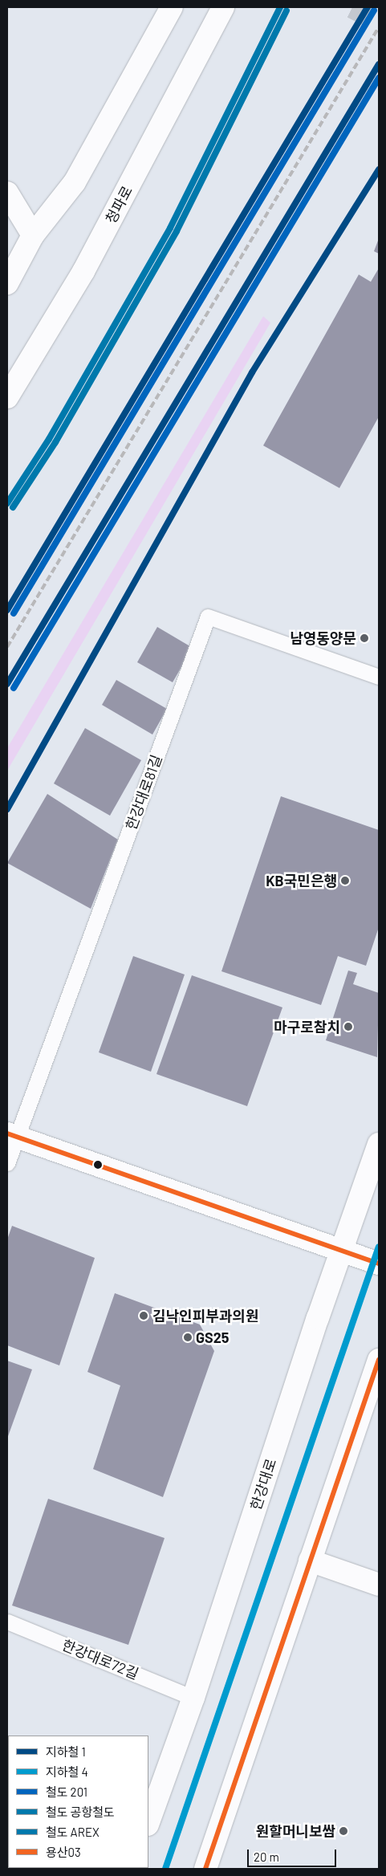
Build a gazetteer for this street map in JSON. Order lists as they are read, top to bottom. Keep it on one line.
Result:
{"streets":{"main road":["청파로","한강대로"],"lane":["한강대로81길","한강대로72길"]},"crossings":[["한강대로","한강대로72길"]],"places":["남영동양문","KB국민은행","마구로참치","김낙인피부과의원","GS25","원할머니보쌈"],"lines":["metro line 1","rail line 공항철도","rail line 201","rail line AREX","transit line 용산03","metro line 4"],"legend":["지하철 1","지하철 4","철도 201","철도 공항철도","철도 AREX","용산03"],"scale_bar":"20 m"}
